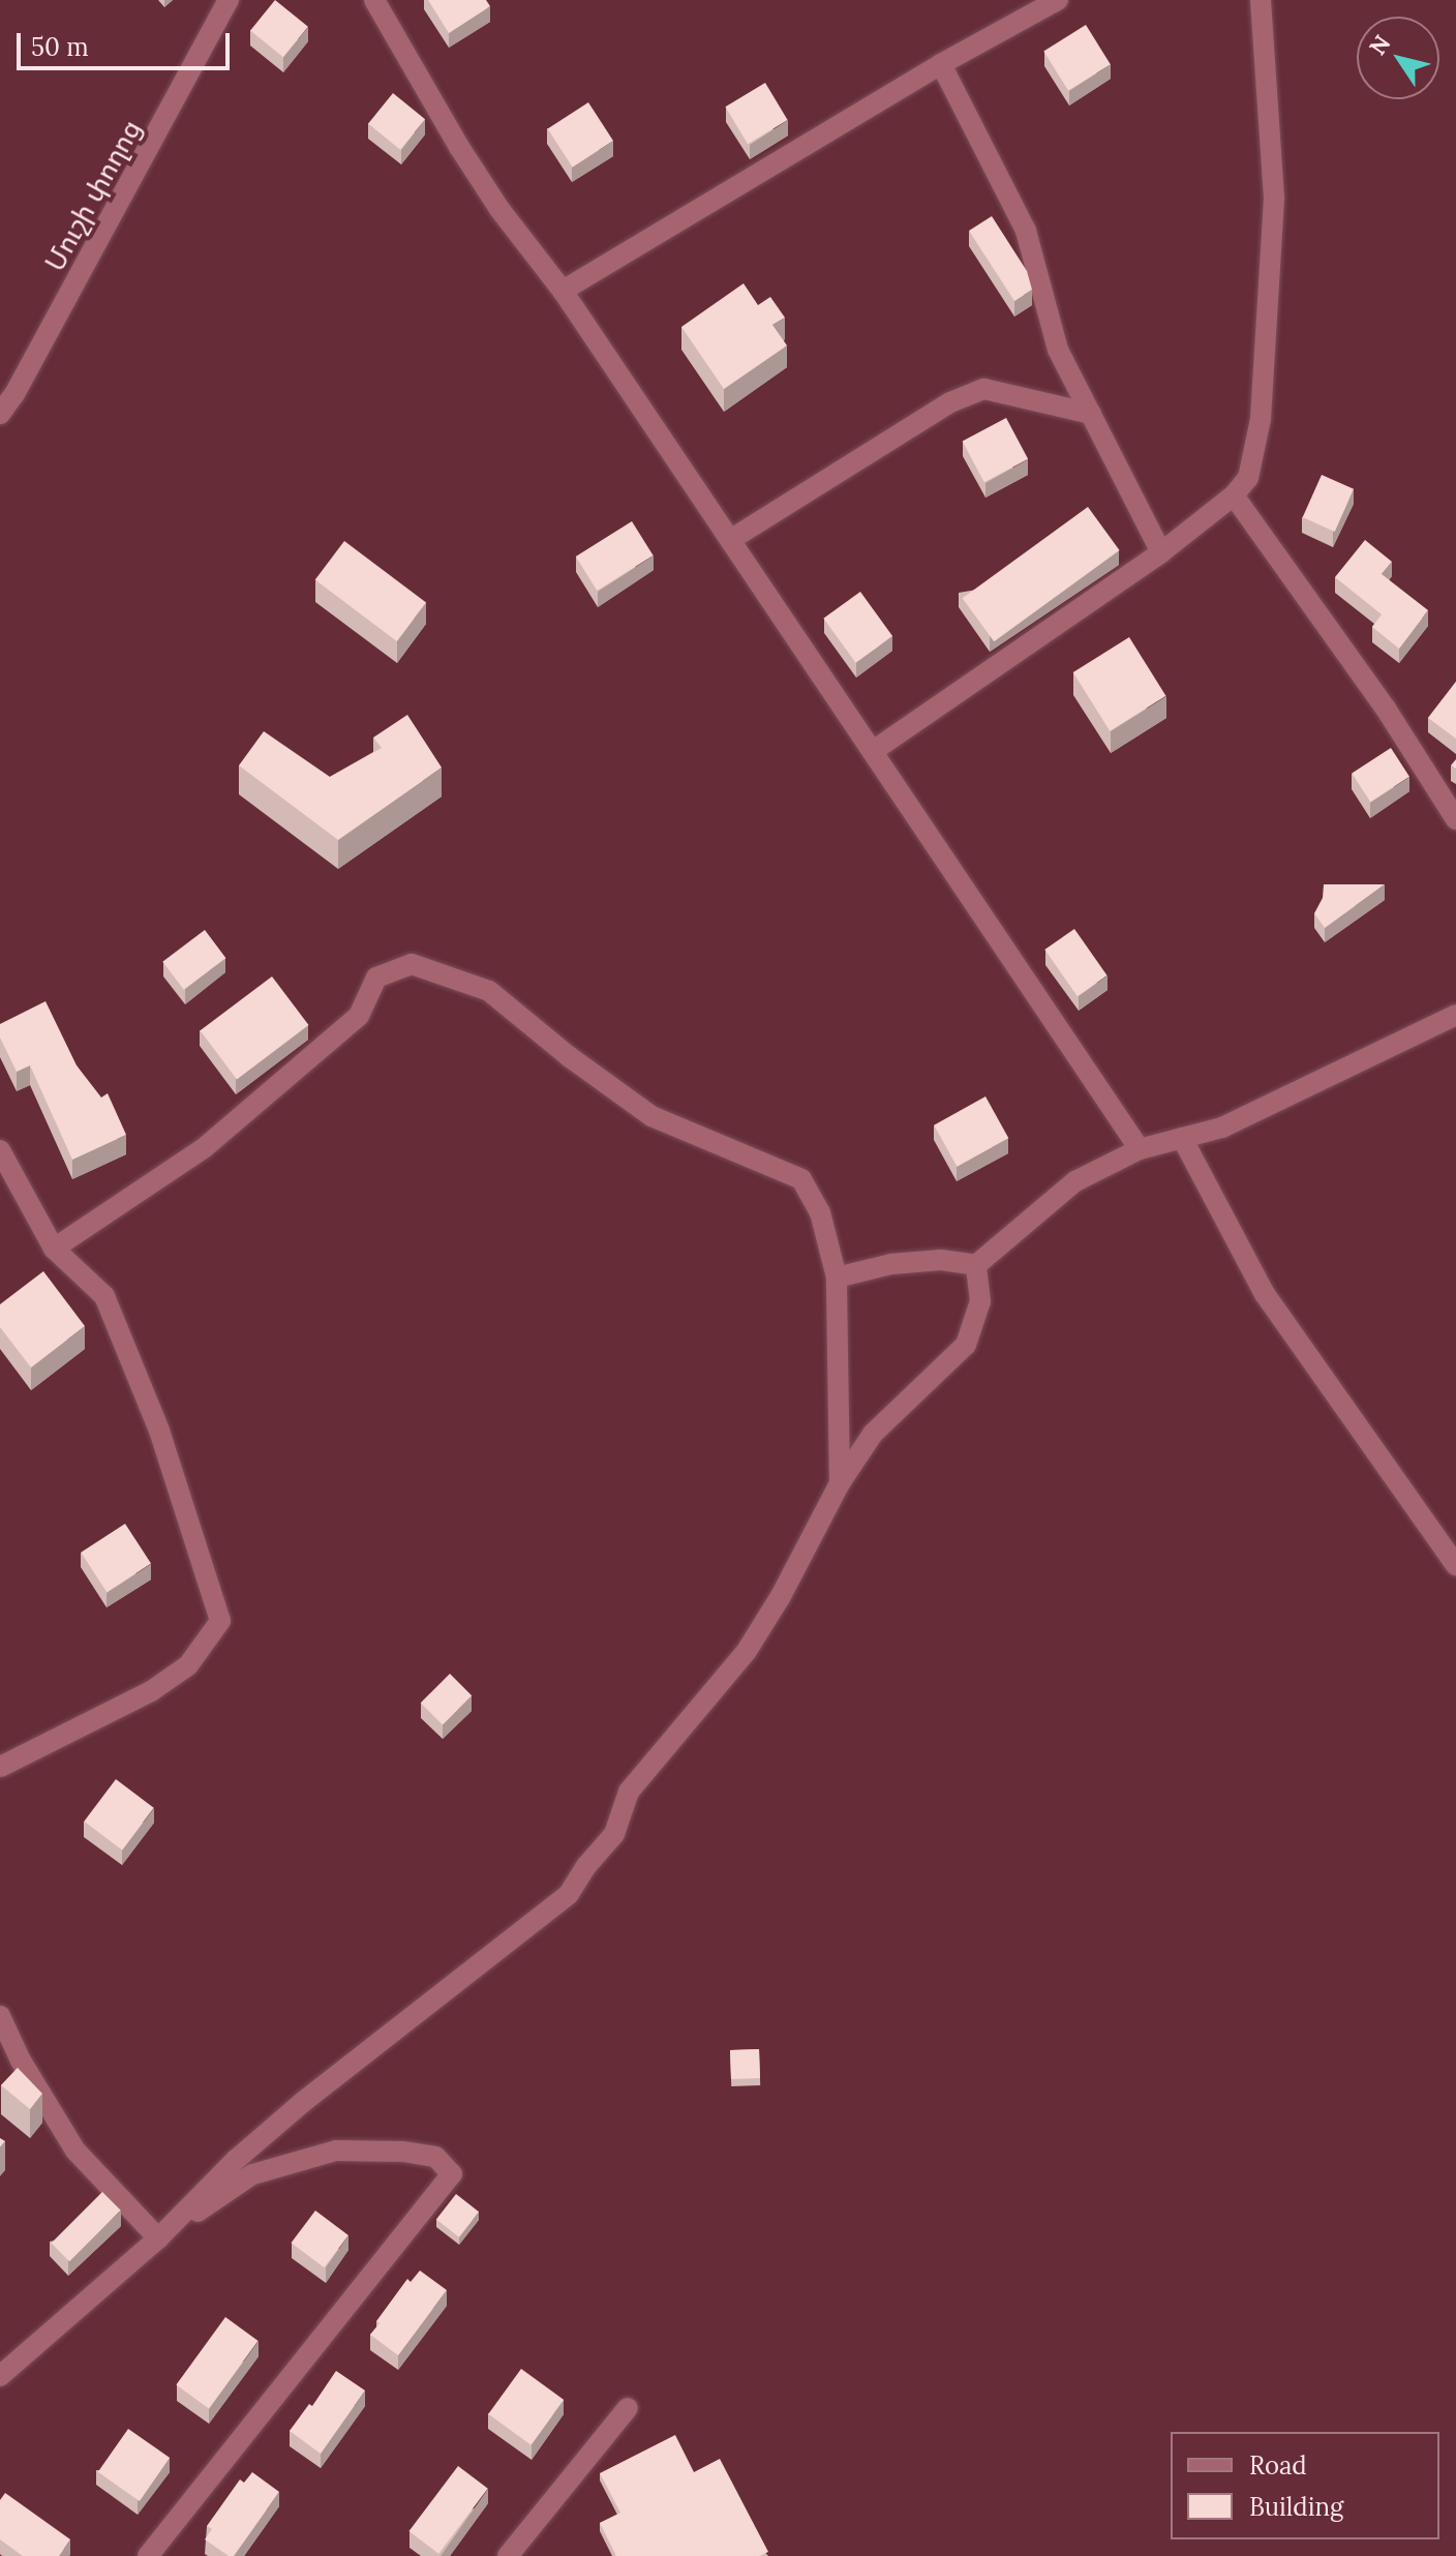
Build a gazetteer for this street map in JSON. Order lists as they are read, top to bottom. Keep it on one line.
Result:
{"streets":{"street":["Մուշի փողոց"]},"legend":["Road","Building"],"scale_bar":"50 m","north":"top left"}
